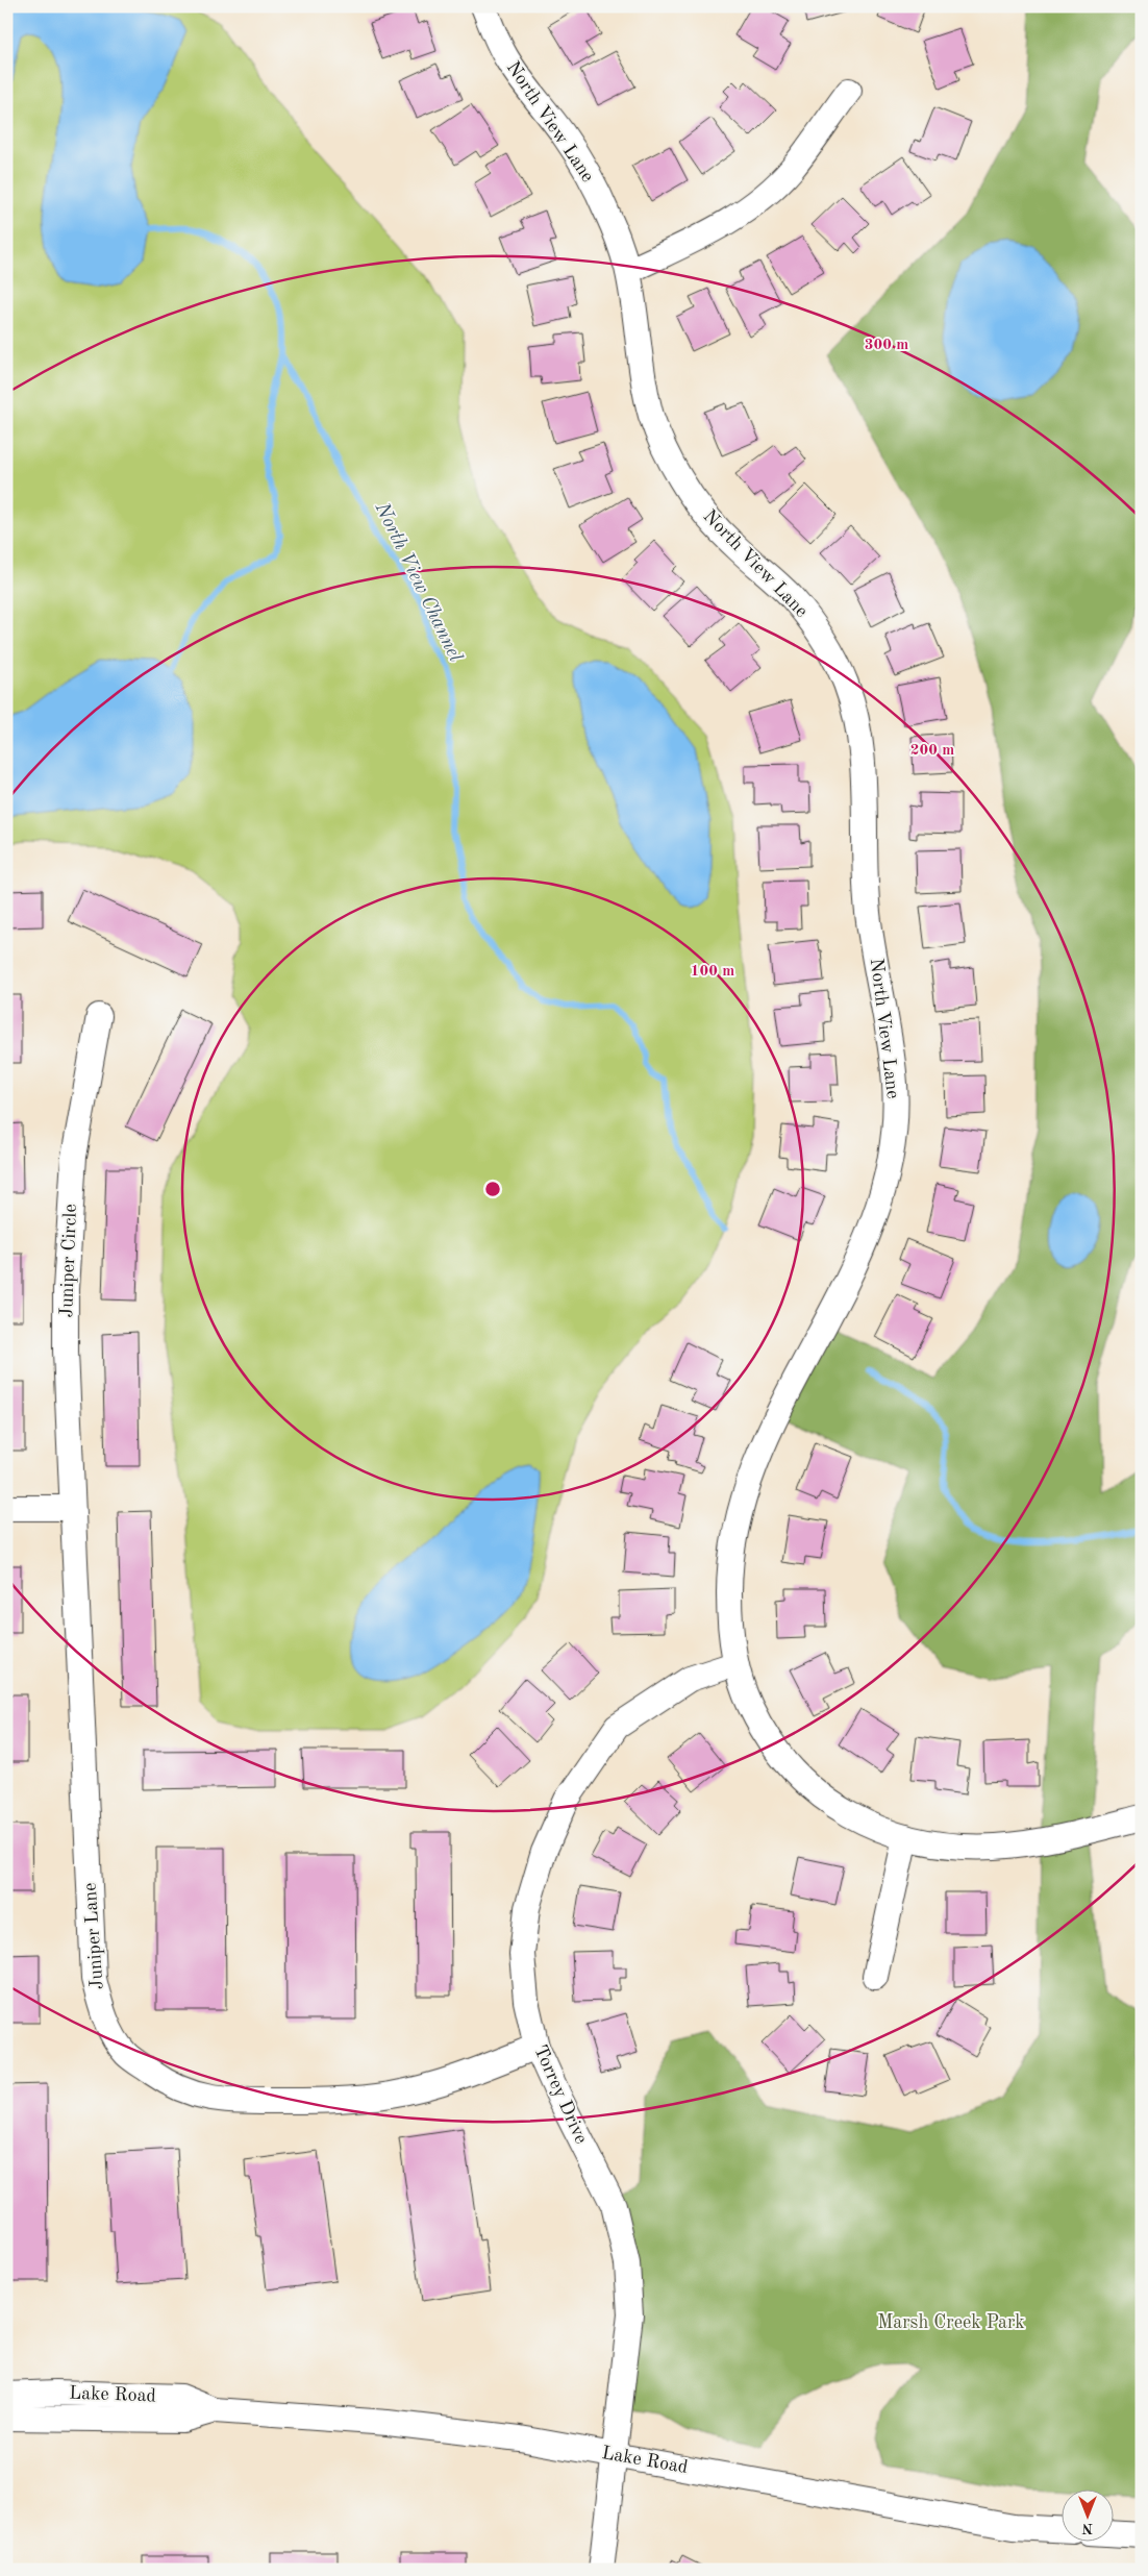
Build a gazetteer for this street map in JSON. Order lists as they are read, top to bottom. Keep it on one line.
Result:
{"streets":{"street":["North View Lane","Juniper Circle","Juniper Lane","Torrey Drive","Lake Road"]},"crossings":[["North View Lane","Torrey Drive"],["Juniper Circle","Juniper Lane"],["Juniper Lane","Torrey Drive"],["Torrey Drive","Lake Road"]],"water":["North View Channel"],"parks":["Marsh Creek Park"],"north":"bottom","rings":["300 m","200 m","100 m"]}
